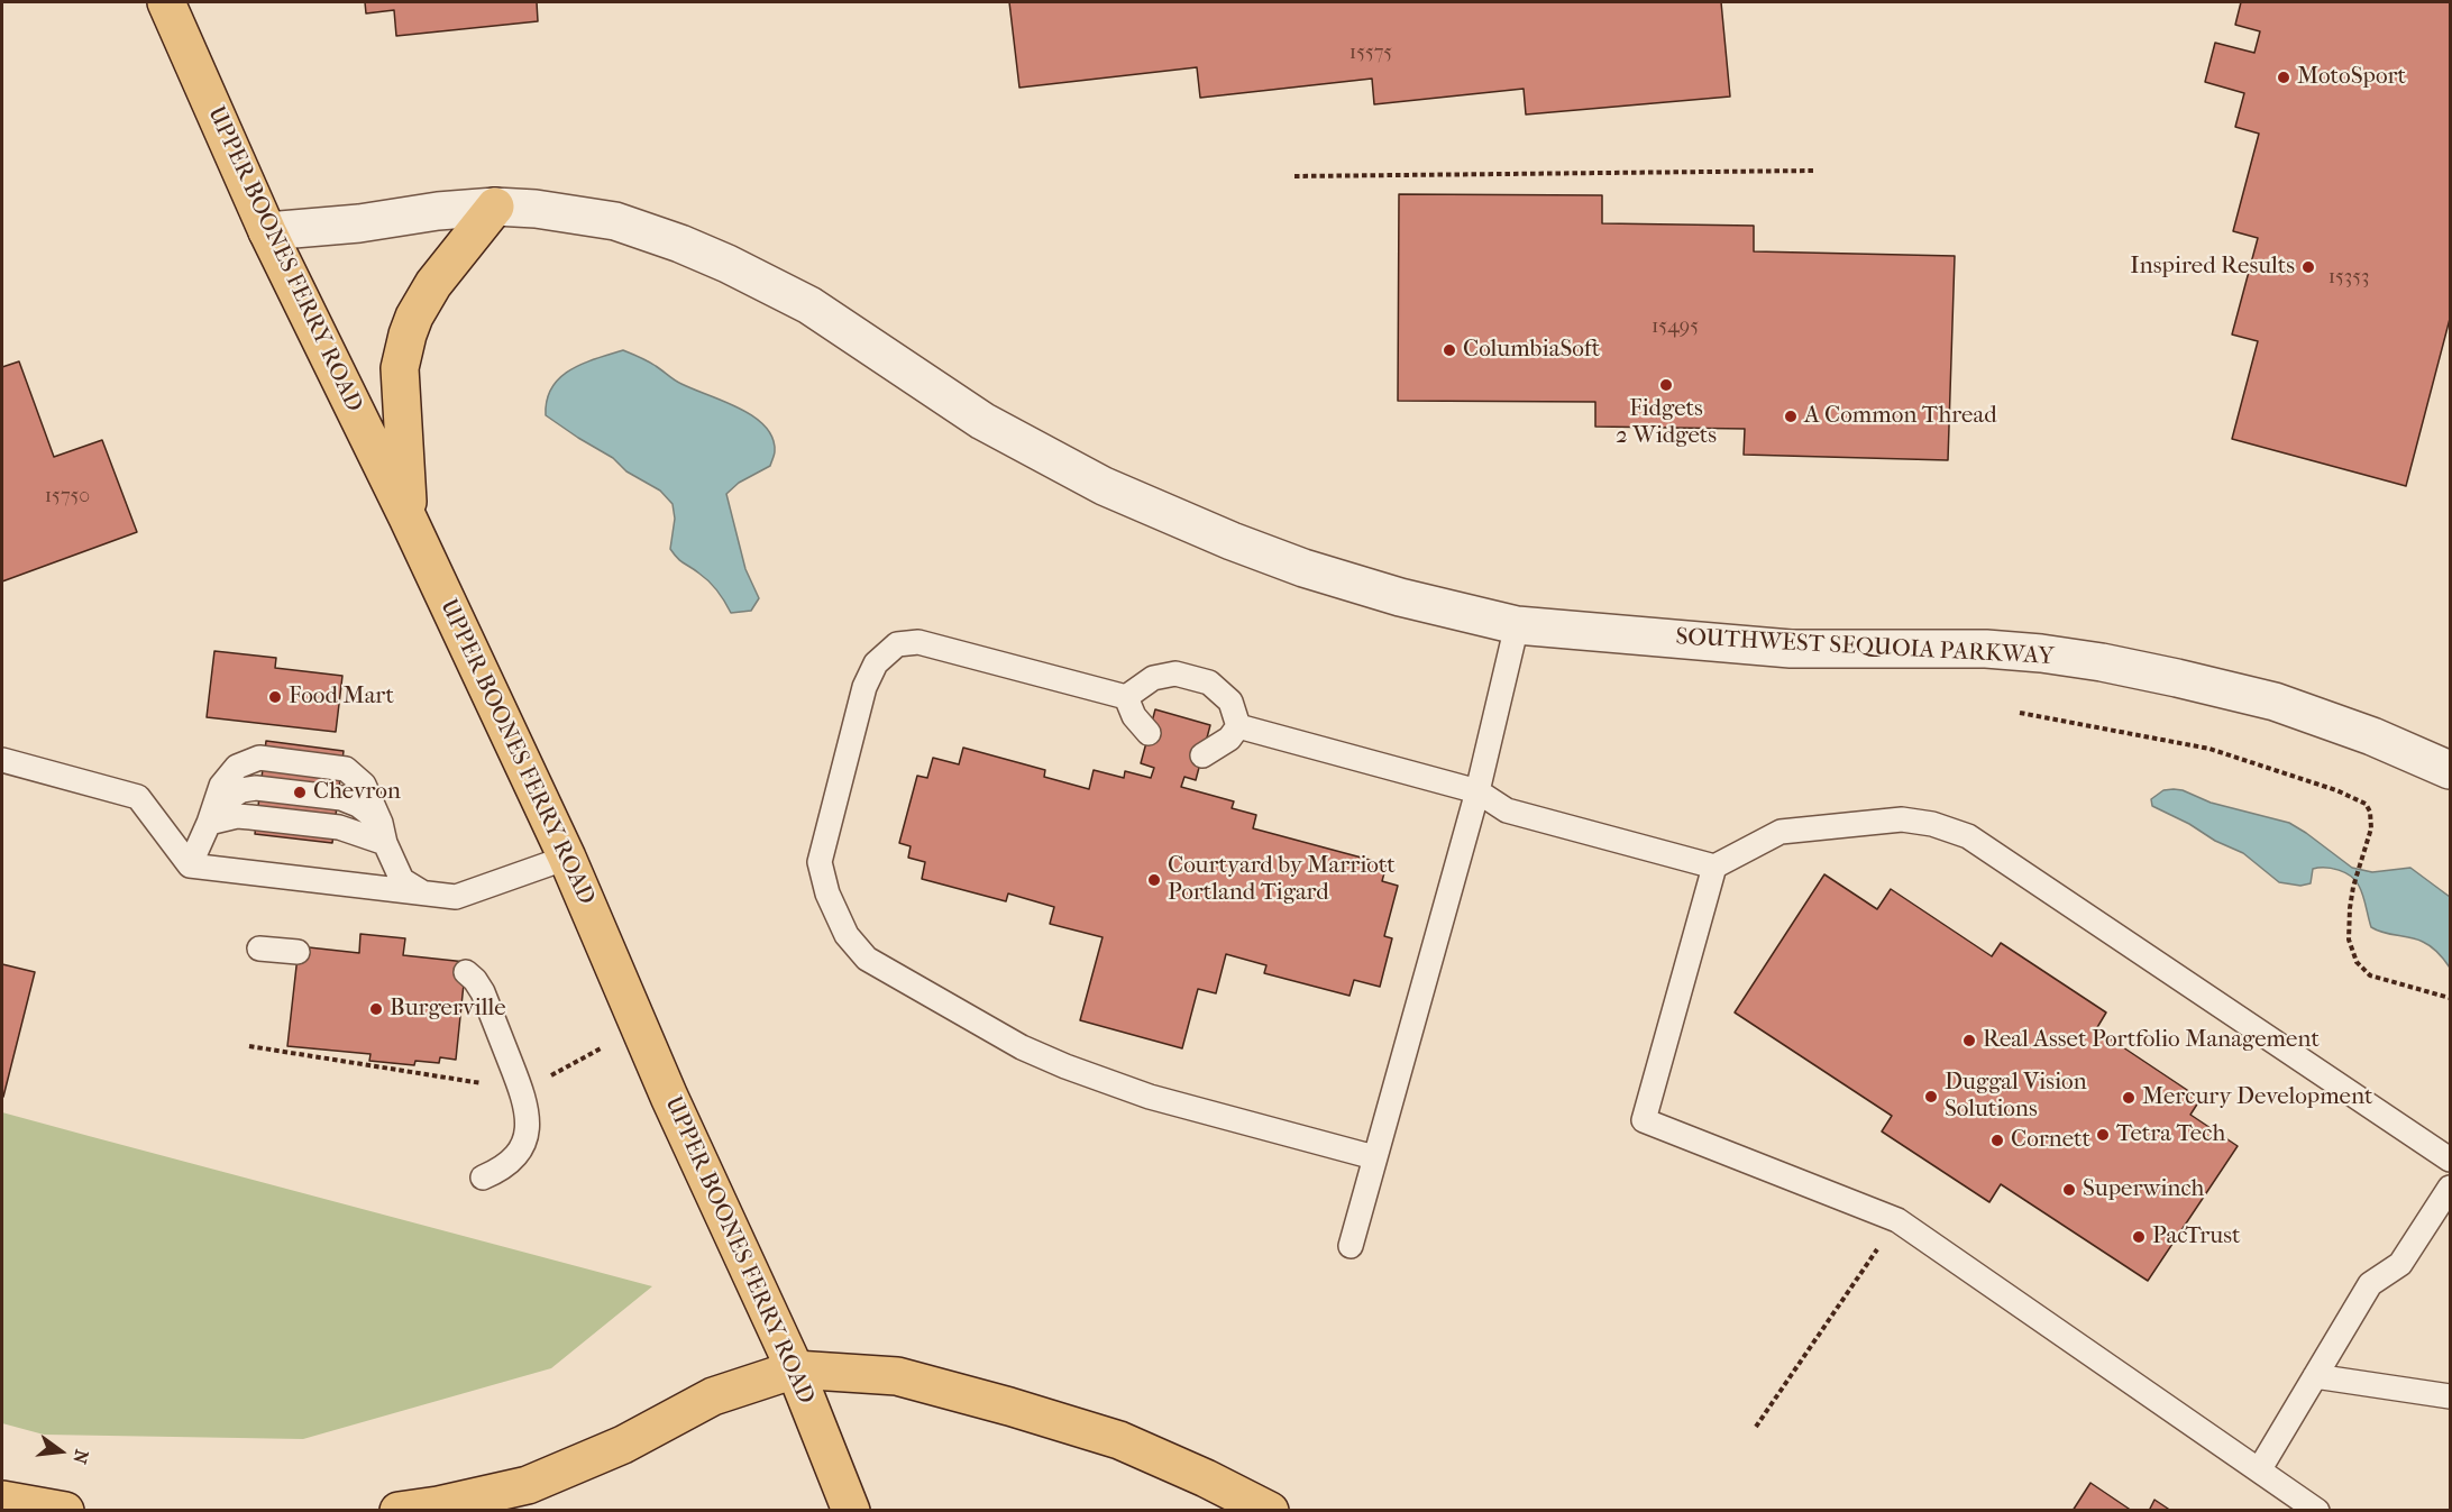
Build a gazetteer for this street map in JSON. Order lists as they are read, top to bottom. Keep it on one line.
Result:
{"streets":{"main road":["UPPER BOONES FERRY ROAD"],"street":["SOUTHWEST SEQUOIA PARKWAY"]},"crossings":[["UPPER BOONES FERRY ROAD","SOUTHWEST SEQUOIA PARKWAY"]],"places":["MotoSport","Inspired Results","ColumbiaSoft","Fidgets 2 Widgets","A Common Thread","Food Mart","Chevron","Courtyard by Marriott Portland Tigard","Burgerville","Real Asset Portfolio Management","Duggal Vision Solutions","Mercury Development","Tetra Tech","Cornett","Superwinch","PacTrust"],"house_numbers":["15575","15353","15495","15750"],"north":"right"}
